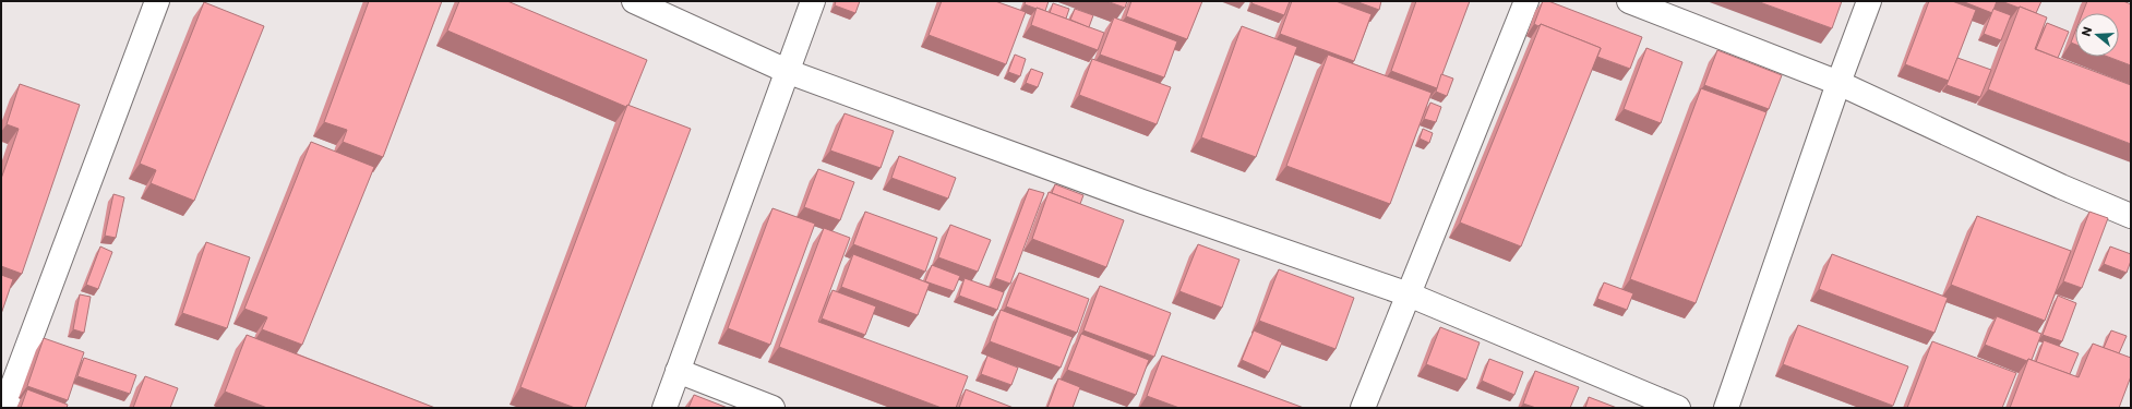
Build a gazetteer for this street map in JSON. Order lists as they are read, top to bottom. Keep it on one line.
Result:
{"north":"left"}
